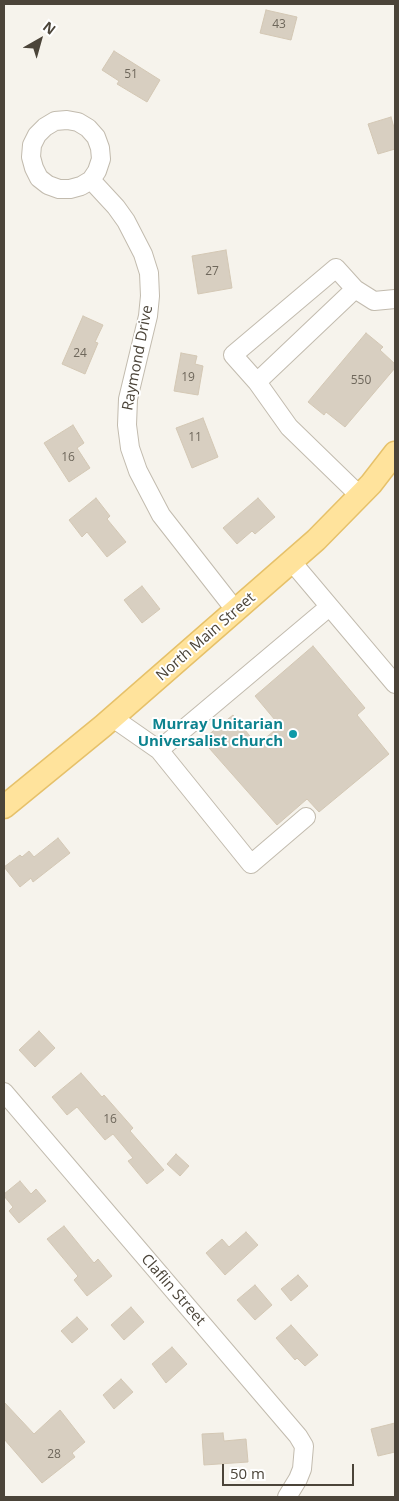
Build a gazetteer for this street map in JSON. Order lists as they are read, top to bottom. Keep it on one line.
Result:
{"streets":{"main road":["North Main Street"],"street":["Raymond Drive","Claflin Street"]},"crossings":[["Raymond Drive","North Main Street"]],"places":["Murray Unitarian Universalist church"],"house_numbers":["43","51","27","24","19","550","11","16","16","28"],"scale_bar":"50 m","north":"top right"}
